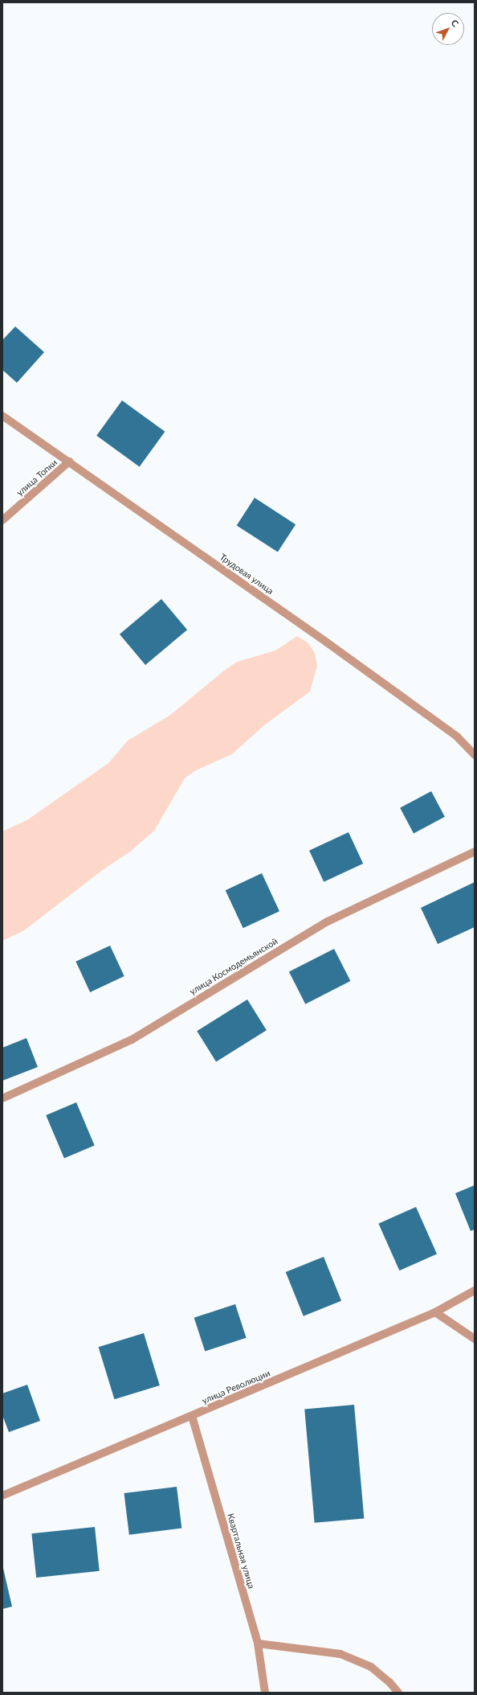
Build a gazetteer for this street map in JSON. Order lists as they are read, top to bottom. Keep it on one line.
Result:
{"streets":{"street":["улица Топки","Трудовая улица","улица Космодемьянской","улица Революции","Квартальная улица"]},"crossings":[["улица Топки","Трудовая улица"],["улица Революции","Квартальная улица"]],"north":"top right"}
